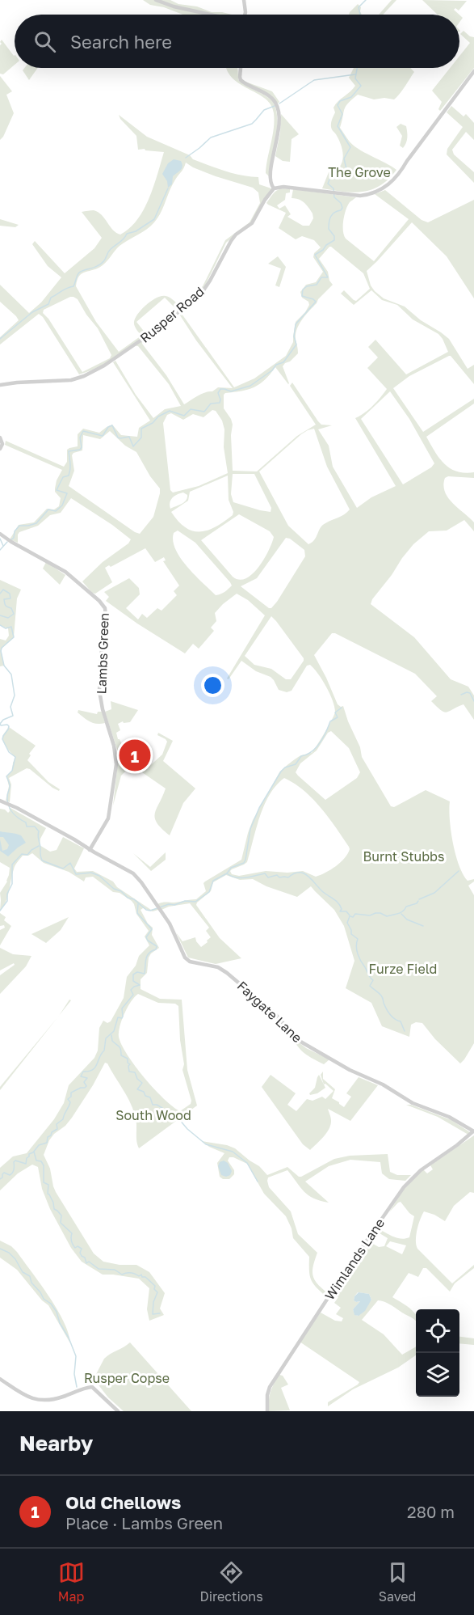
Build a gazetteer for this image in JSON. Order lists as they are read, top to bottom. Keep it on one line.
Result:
{"streets":{"street":["Rusper Road","Lambs Green","Faygate Lane","Wimlands Lane"]},"crossings":[["Lambs Green","Faygate Lane"],["Faygate Lane","Wimlands Lane"]],"parks":["The Grove","Burnt Stubbs","Furze Field","South Wood","Rusper Copse"],"page":{"search":"Search here","pins":"1","heading":"Nearby","list":[{"mark":"1","name":"Old Chellows","note":"Place · Lambs Green","value":"280 m"}],"nav":["Map","Directions","Saved"]}}
